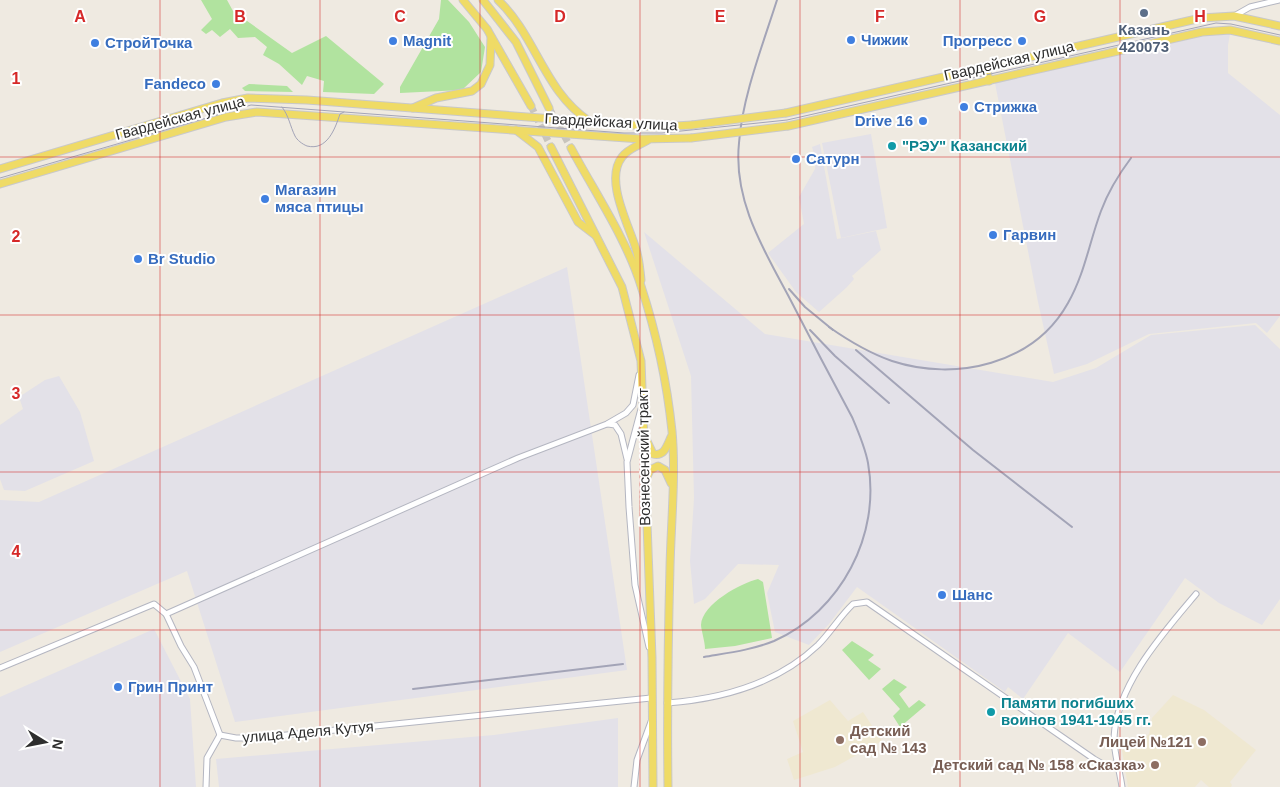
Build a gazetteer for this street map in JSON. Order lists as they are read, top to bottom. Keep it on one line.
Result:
{"streets":{"main road":["Гвардейская улица","Вознесенский тракт"],"street":["улица Аделя Кутуя"]},"crossings":[["Вознесенский тракт","улица Аделя Кутуя"]],"places":["Казань 420073","Чижик","Magnit","Прогресс","СтройТочка","Fandeco","Стрижка","Drive 16","\"РЭУ\" Казанский","Сатурн","Магазин мяса птицы","Гарвин","Br Studio","Шанс","Грин Принт","Памяти погибших воинов 1941-1945 гг.","Детский сад № 143","Лицей №121","Детский сад № 158 «Сказка»"],"north":"right","grid":{"columns":["A","B","C","D","E","F","G","H"],"rows":["1","2","3","4"]}}
